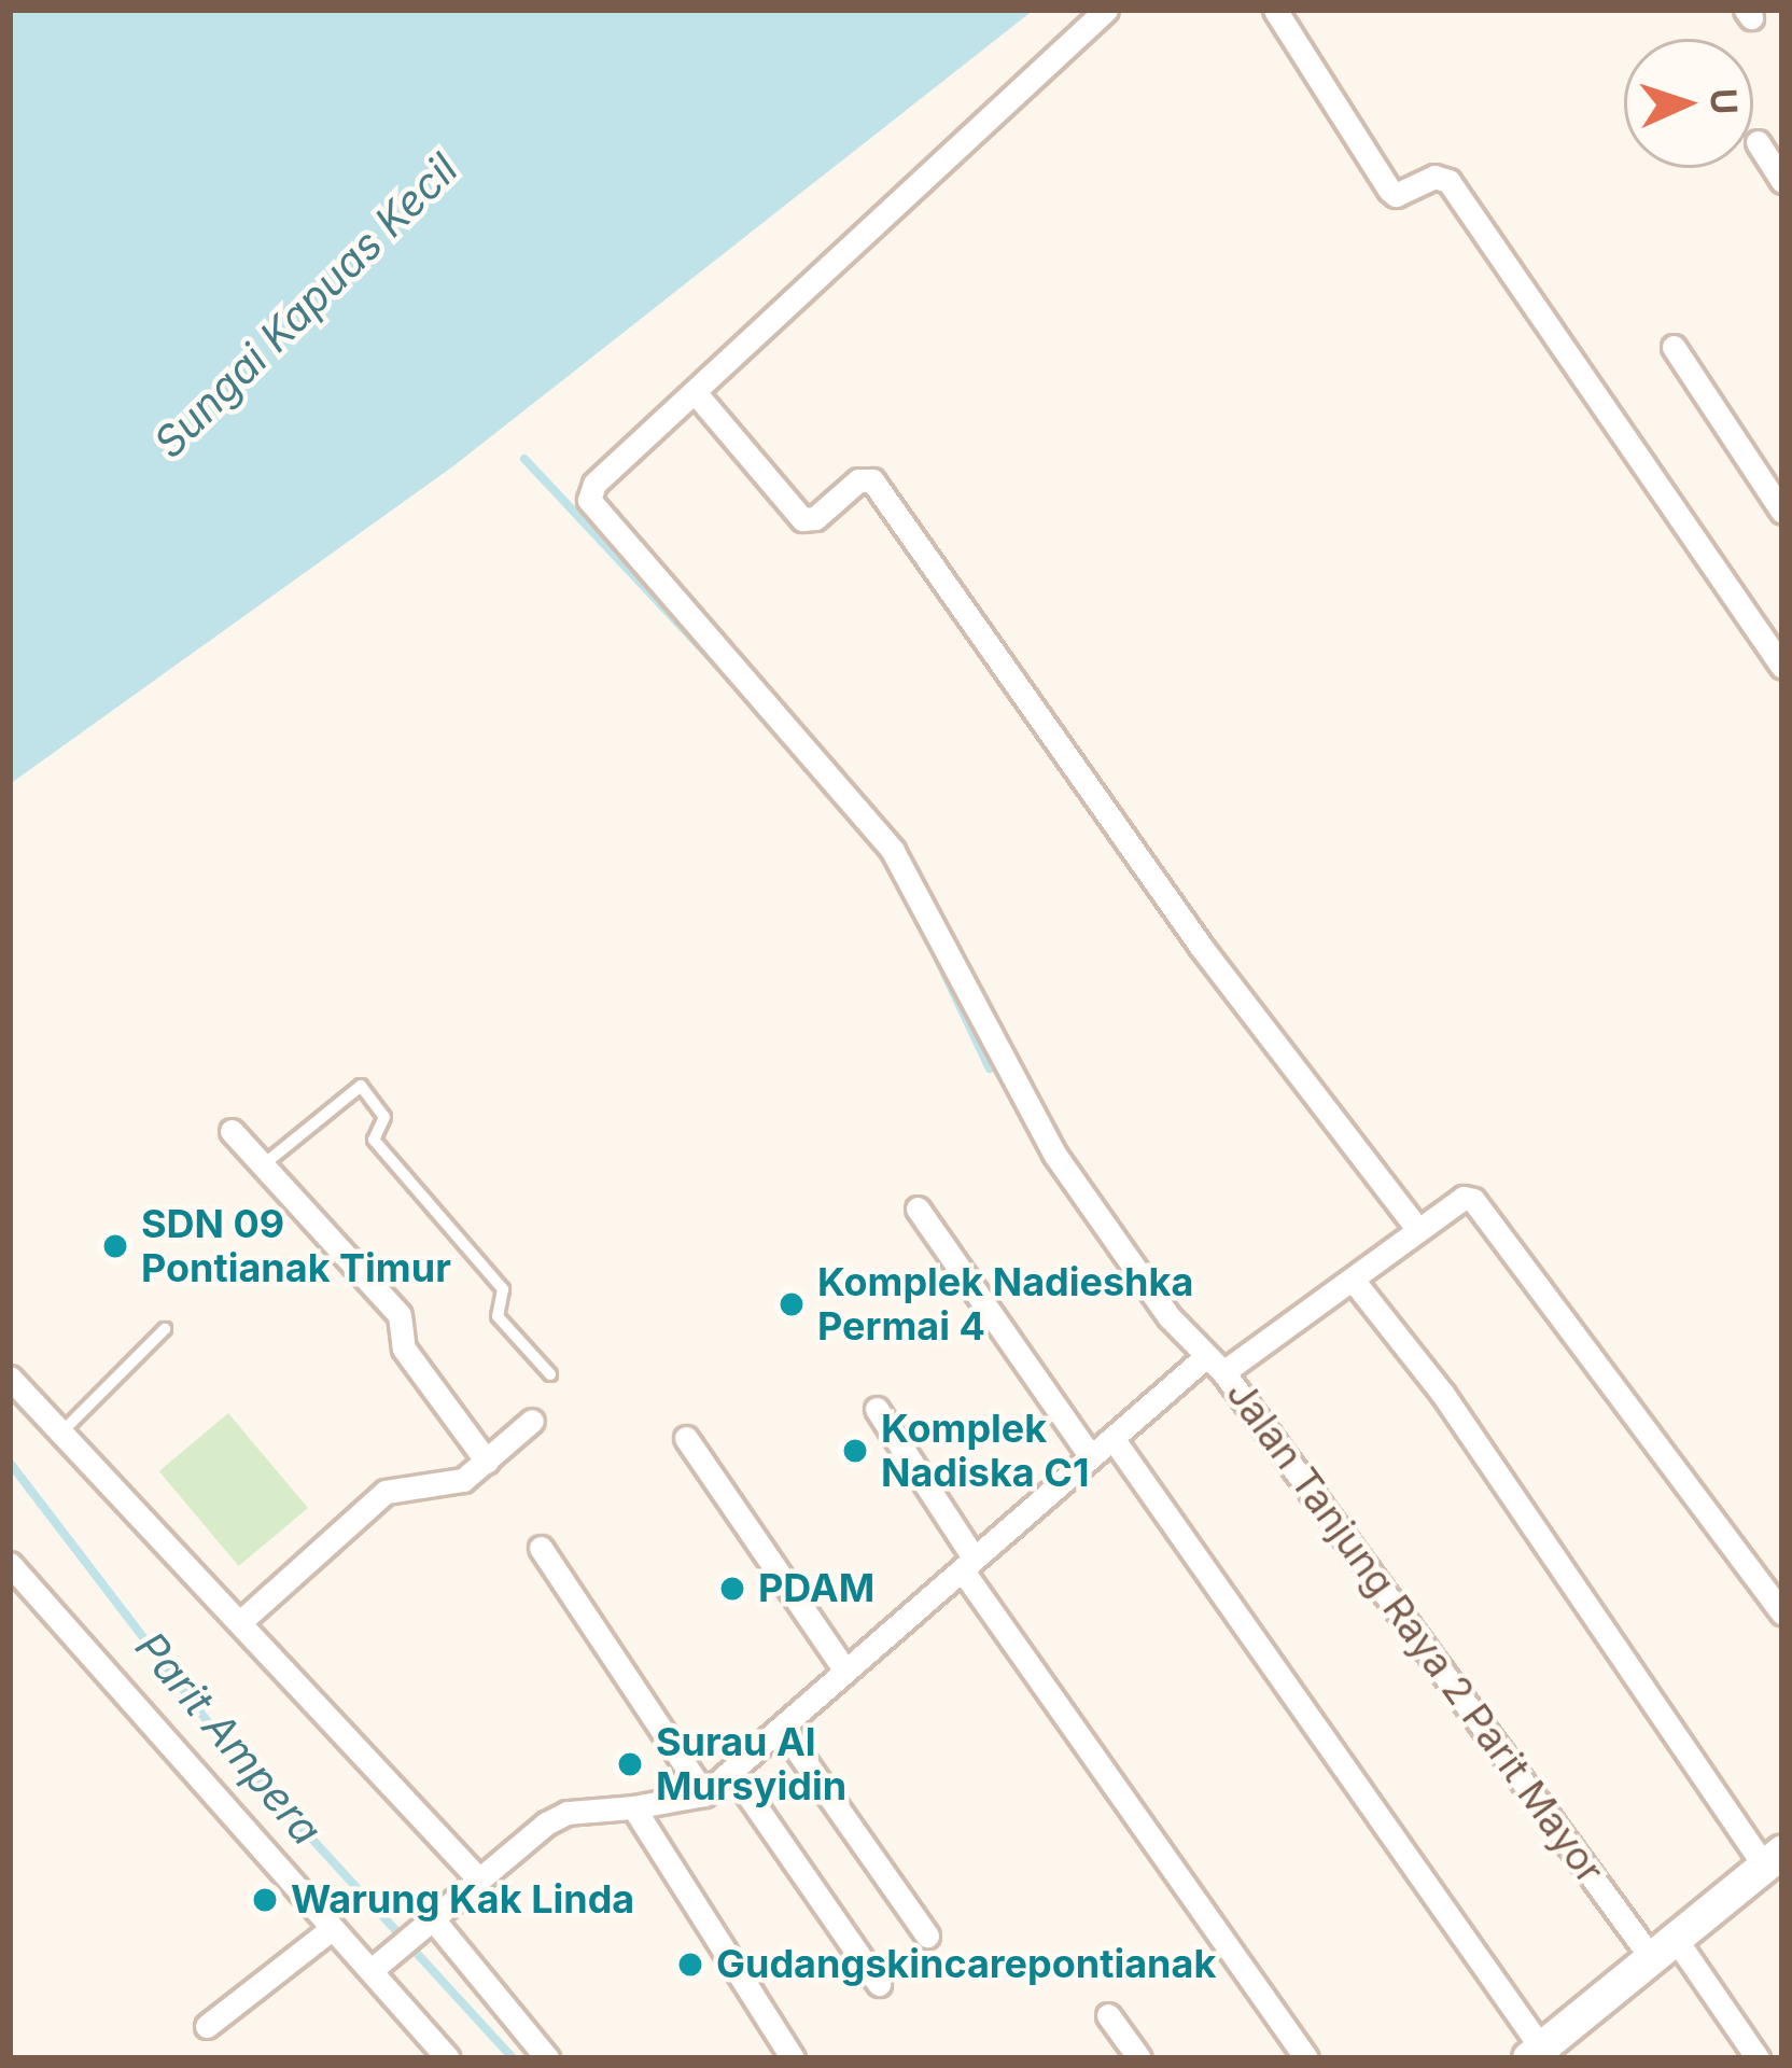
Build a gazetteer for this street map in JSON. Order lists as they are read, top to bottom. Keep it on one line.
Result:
{"streets":{"street":["Jalan Tanjung Raya 2 Parit Mayor"]},"water":["Sungai Kapuas Kecil","Parit Ampera"],"places":["SDN 09 Pontianak Timur","Komplek Nadieshka Permai 4","Komplek Nadiska C1","PDAM","Surau Al Mursyidin","Warung Kak Linda","Gudangskincarepontianak"],"north":"right"}
